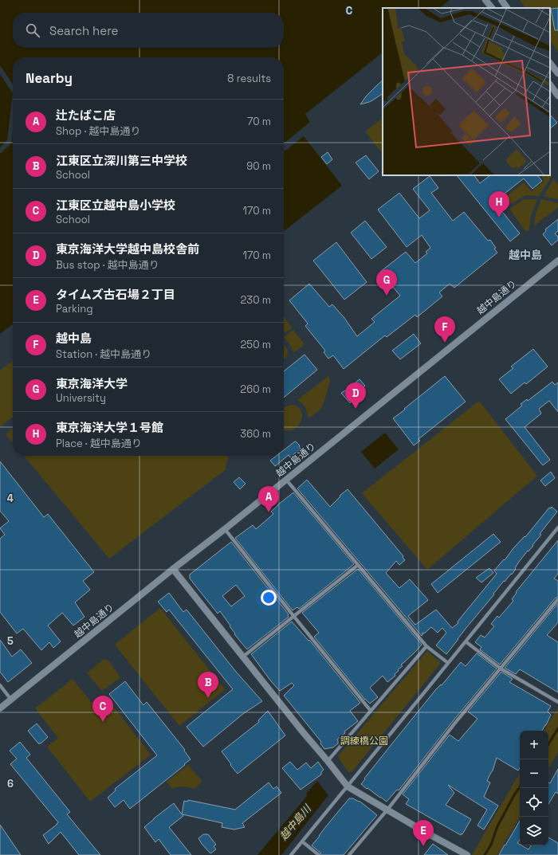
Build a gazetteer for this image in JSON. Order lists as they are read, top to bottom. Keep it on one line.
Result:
{"streets":{"street":["越中島通り"]},"districts":["越中島"],"water":["越中島川"],"parks":["調練橋公園"],"page":{"search":"Search here","heading":["Nearby","8 results"],"list":[{"mark":"A","name":"辻たばこ店","note":"Shop · 越中島通り","value":"70 m"},{"mark":"B","name":"江東区立深川第三中学校","note":"School","value":"90 m"},{"mark":"C","name":"江東区立越中島小学校","note":"School","value":"170 m"},{"mark":"D","name":"東京海洋大学越中島校舎前","note":"Bus stop · 越中島通り","value":"170 m"},{"mark":"E","name":"タイムズ古石場２丁目","note":"Parking","value":"230 m"},{"mark":"F","name":"越中島","note":"Station · 越中島通り","value":"250 m"},{"mark":"G","name":"東京海洋大学","note":"University","value":"260 m"},{"mark":"H","name":"東京海洋大学１号館","note":"Place · 越中島通り","value":"360 m"}],"pins":["H","G","F","D","A","B","C","E"],"map_buttons":["+","−"]},"grid":{"columns":["C"],"rows":["4","5","6"]}}
